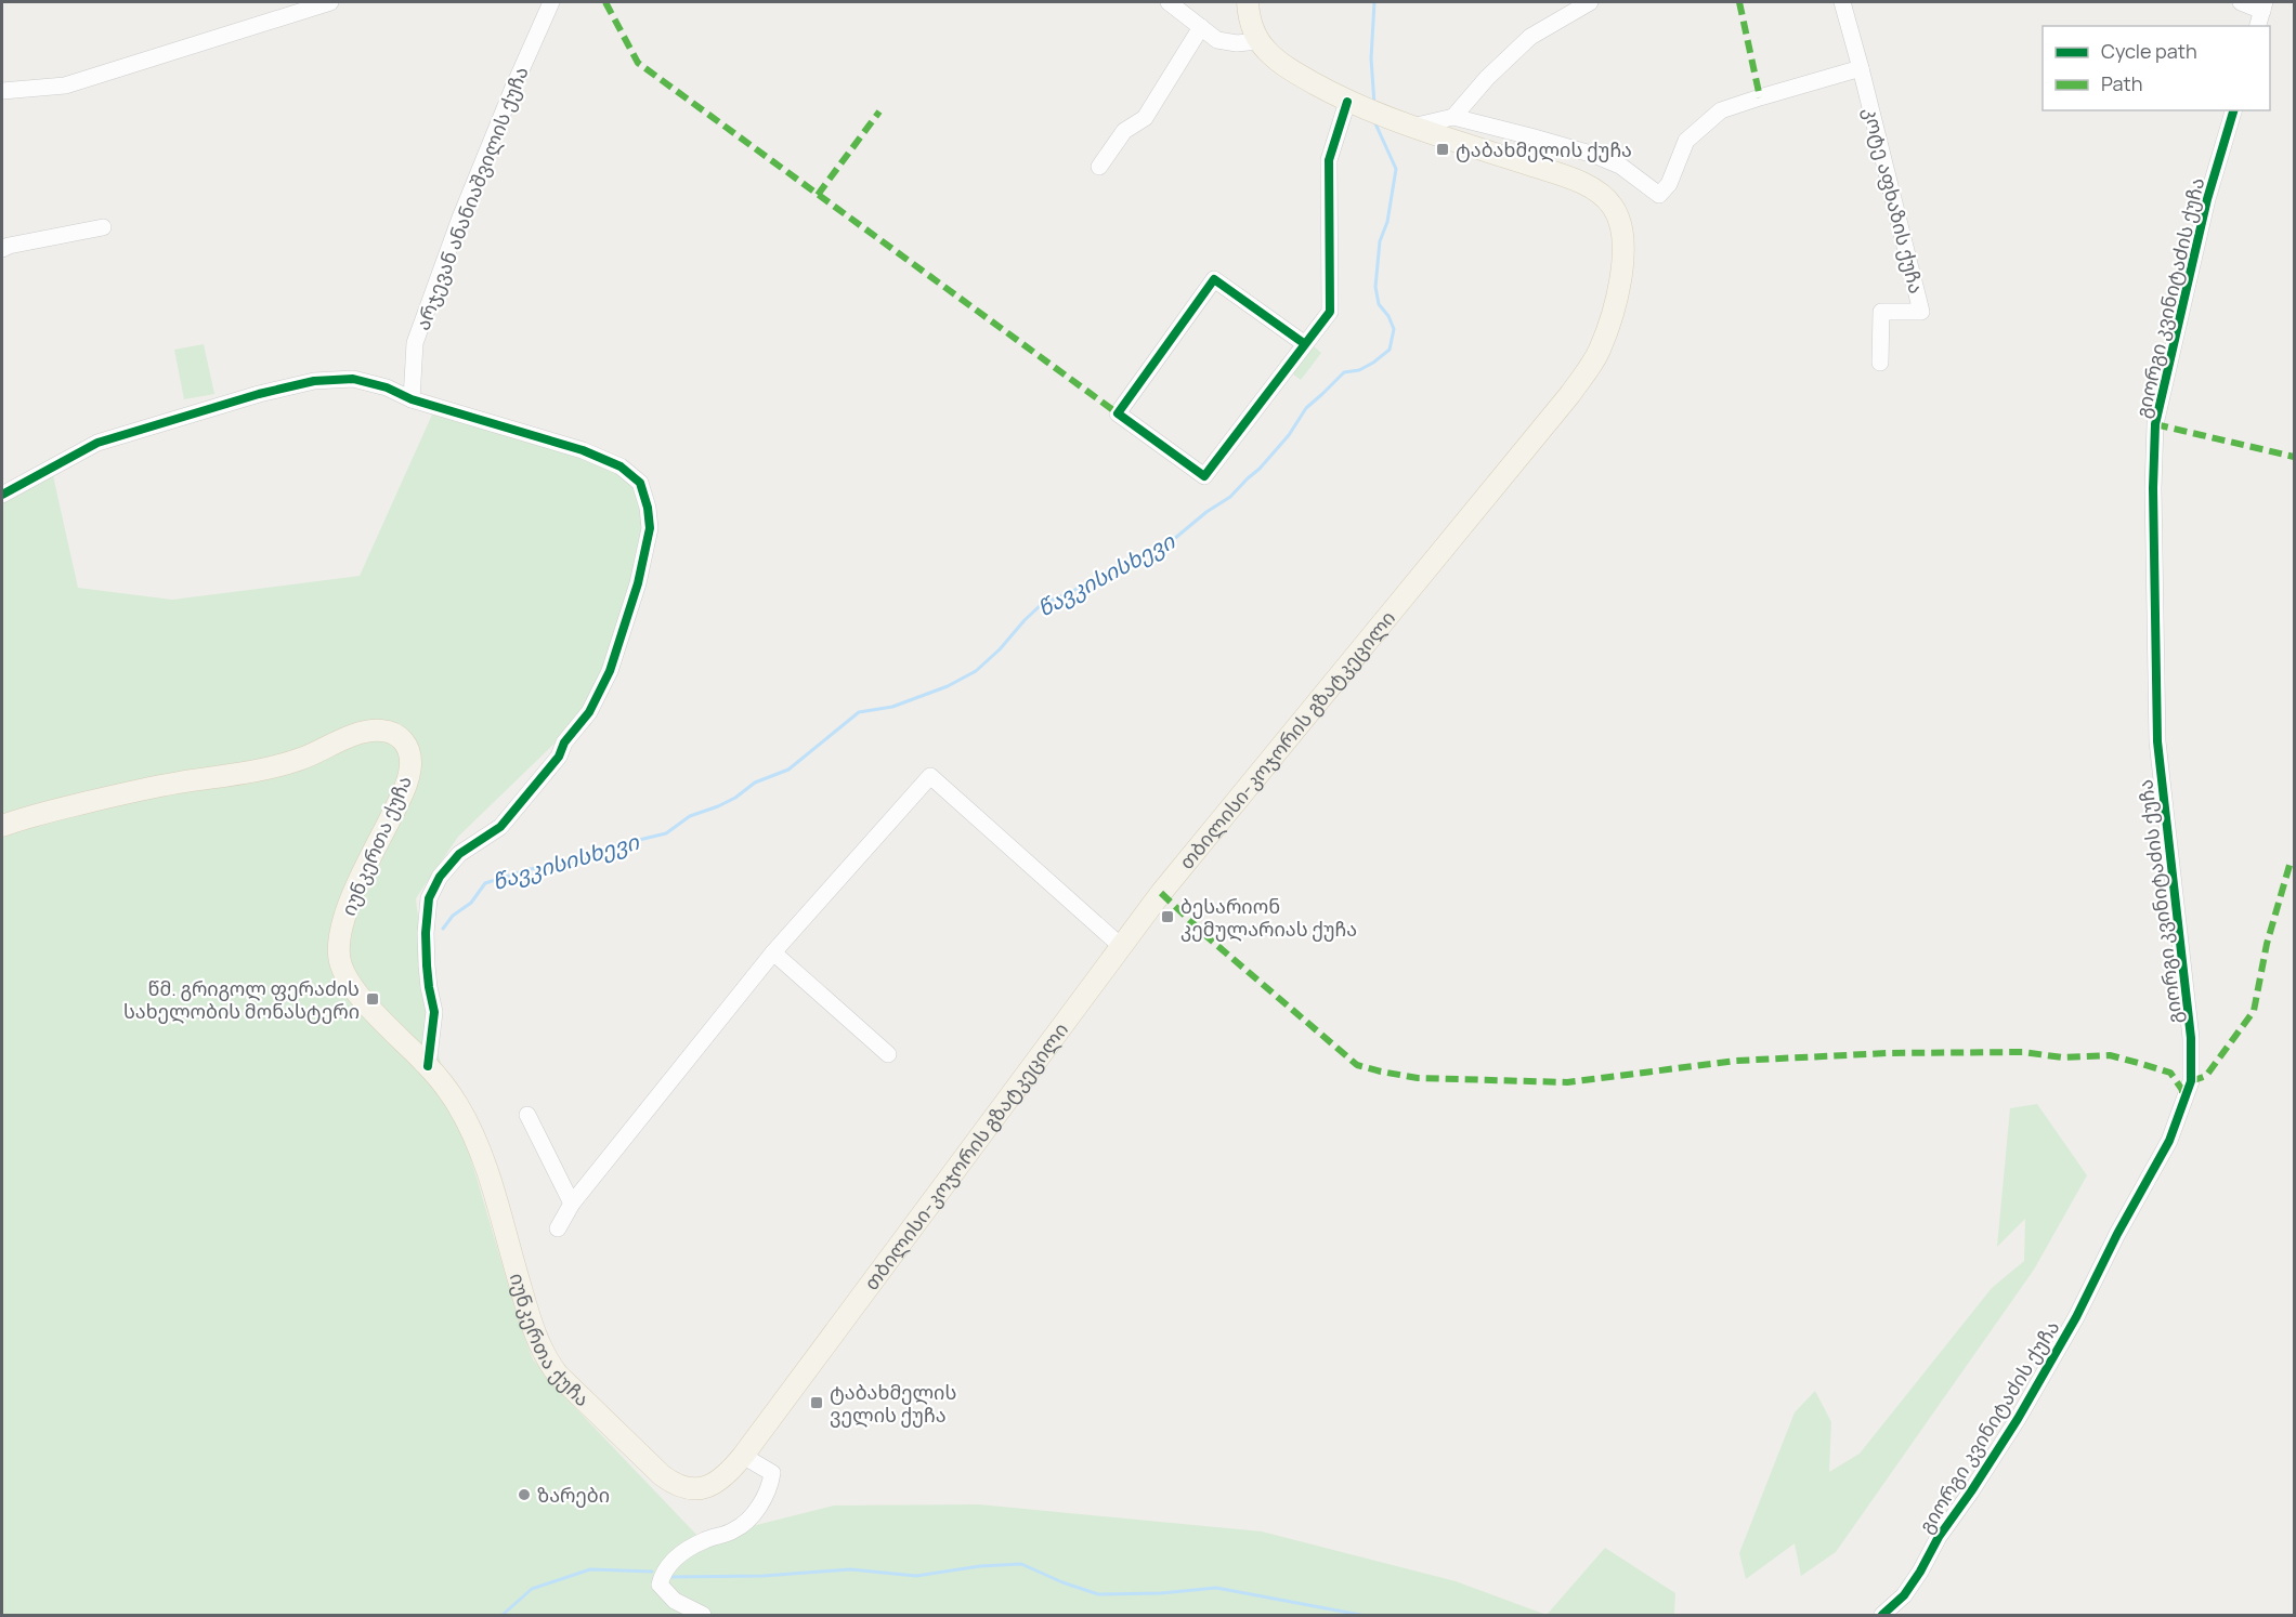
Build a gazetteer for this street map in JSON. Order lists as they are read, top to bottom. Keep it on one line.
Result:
{"streets":{"main road":["თბილისი-კოჯორის გზატკეცილი","იუნკერთა ქუჩა"],"street":["არჯევან ანანიაშვილის ქუჩა","კოტე აფხაზის ქუჩა","გიორგი კვინიტაძის ქუჩა"]},"crossings":[["თბილისი-კოჯორის გზატკეცილი","იუნკერთა ქუჩა"]],"water":["წავკისისხევი"],"places":{"transit":["ტაბახმელის ქუჩა","ბესარიონ კემულარიას ქუჩა","წმ. გრიგოლ ფერაძის სახელობის მონასტერი","ტაბახმელის ველის ქუჩა"],"other":["ზარები"]},"legend":["Cycle path","Path"]}
